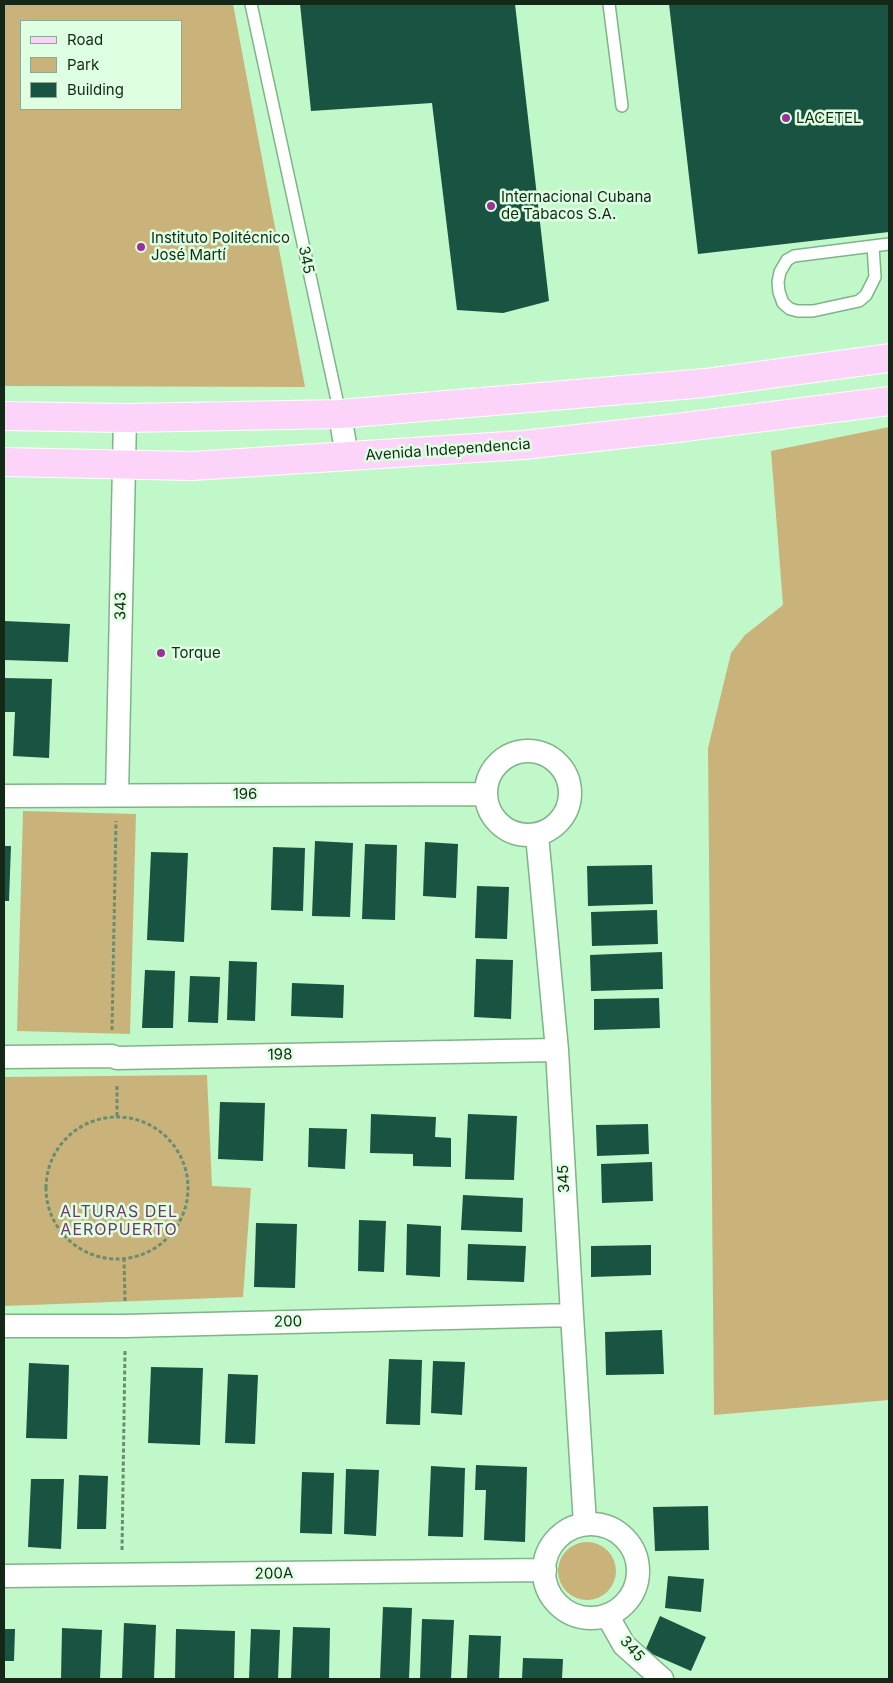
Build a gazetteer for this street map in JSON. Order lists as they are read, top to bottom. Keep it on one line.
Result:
{"streets":{"main road":["Avenida Independencia"],"street":["345","343","196","198","200","200A"]},"crossings":[["345","Avenida Independencia"],["345","196"],["345","198"],["345","200"],["345","200A"],["Avenida Independencia","343"],["343","196"]],"districts":["ALTURAS DEL AEROPUERTO"],"places":["LACETEL","Internacional Cubana de Tabacos S.A.","Instituto Politécnico José Martí","Torque"],"legend":["Road","Park","Building"]}
